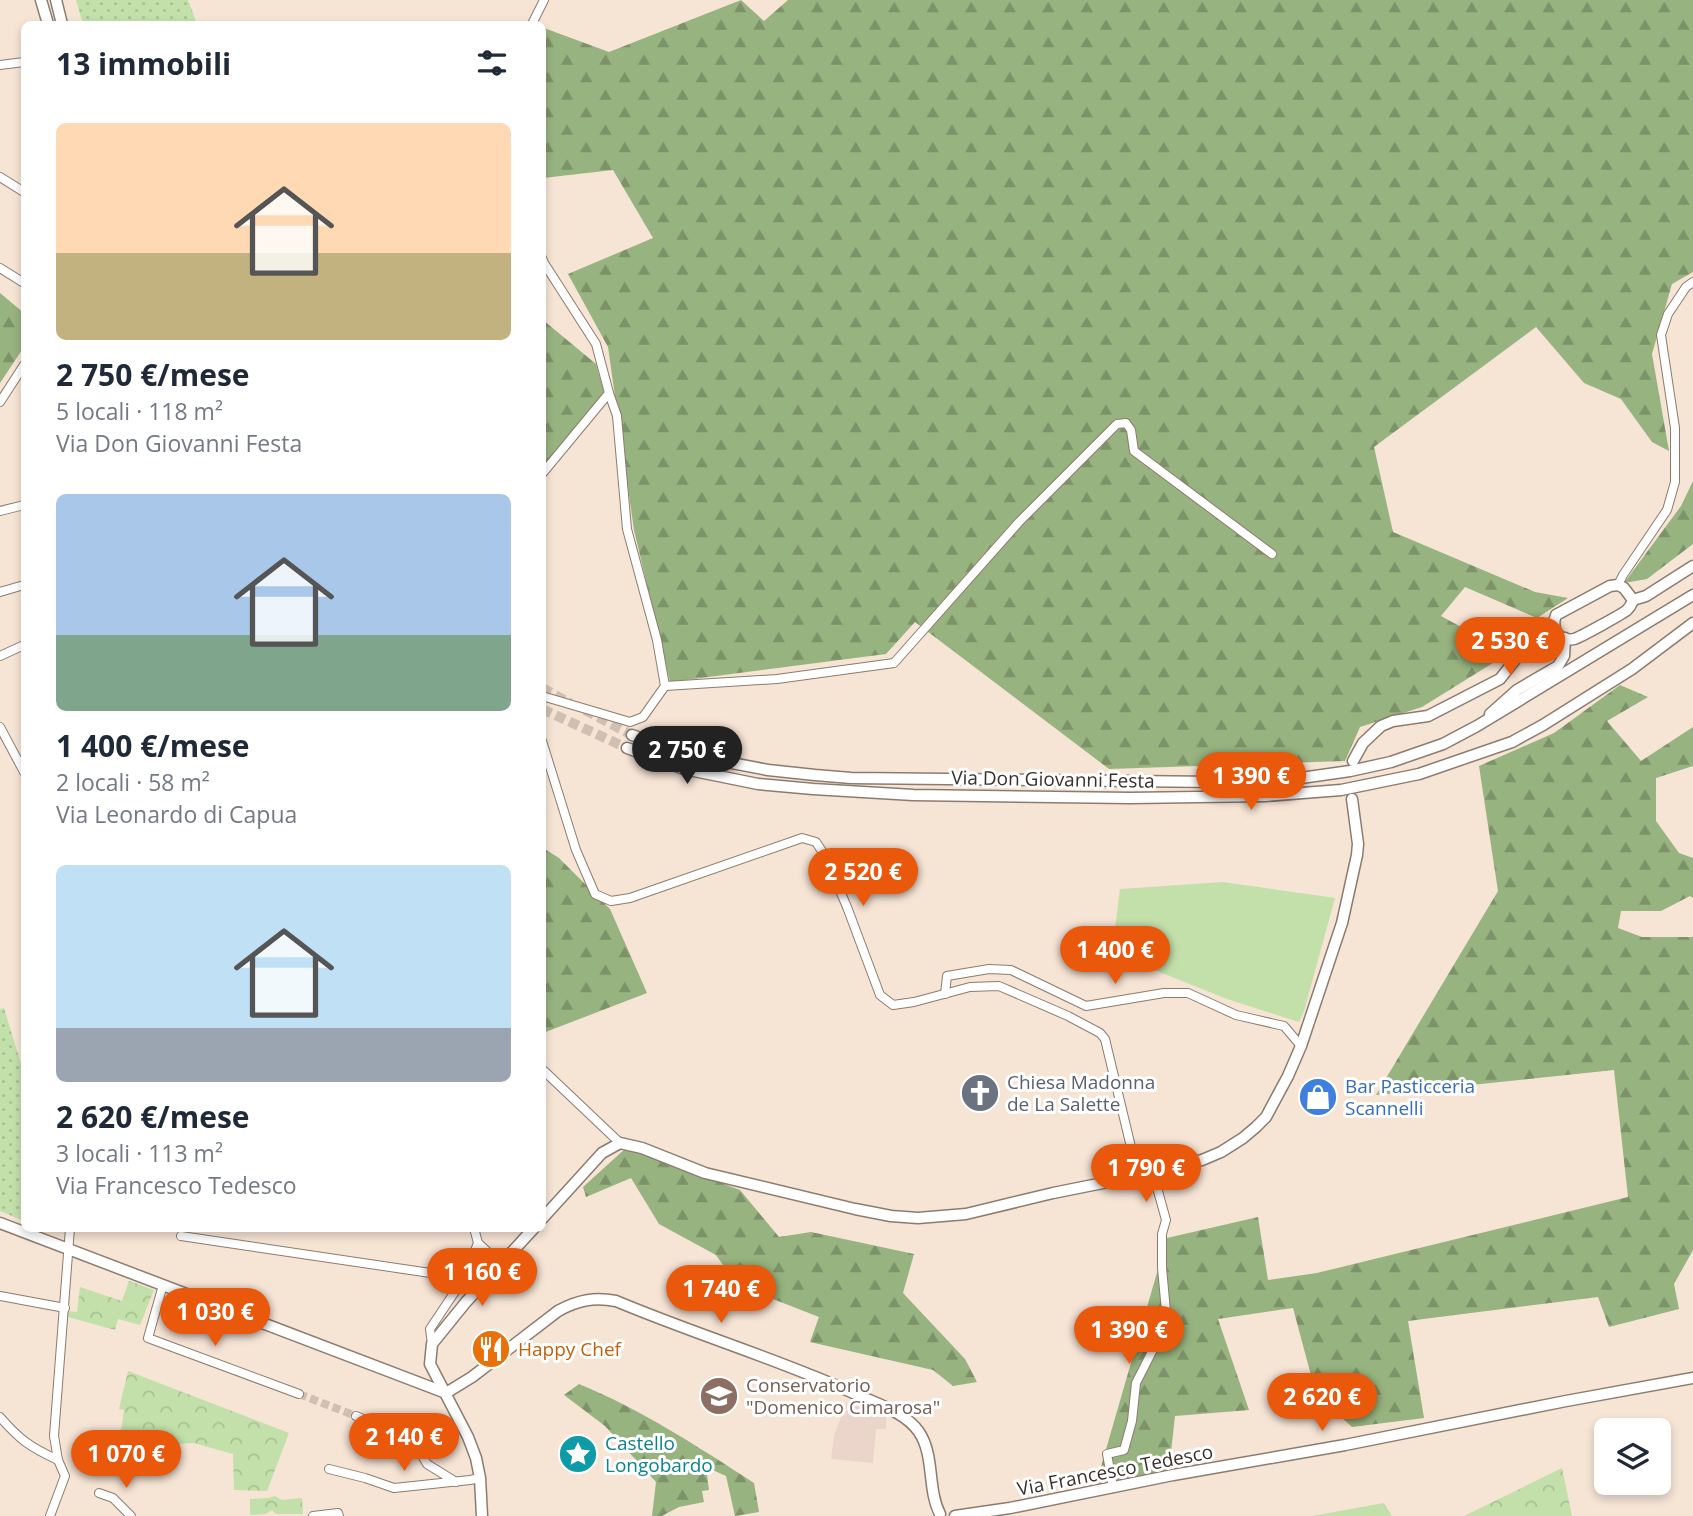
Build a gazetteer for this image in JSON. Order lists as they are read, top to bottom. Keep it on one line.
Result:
{"streets":{"street":["Via Don Giovanni Festa","Via Francesco Tedesco"]},"places":{"church":["Chiesa Madonna de La Salette"],"shop":["Bar Pasticceria Scannelli"],"restaurant":["Happy Chef"],"school or university":["Conservatorio \"Domenico Cimarosa\""],"place":["Castello Longobardo"]},"page":{"heading":"13 immobili","list":[{"name":"2 750 €/mese","note":"5 locali · 118 m² · Via Don Giovanni Festa"},{"name":"1 400 €/mese","note":"2 locali · 58 m² · Via Leonardo di Capua"},{"name":"2 620 €/mese","note":"3 locali · 113 m² · Via Francesco Tedesco"}],"price":["2 530 €","2 750 €","1 390 €","2 520 €","1 400 €","1 790 €","1 160 €","1 740 €","1 030 €","1 390 €","2 620 €","2 140 €","1 070 €"]}}
